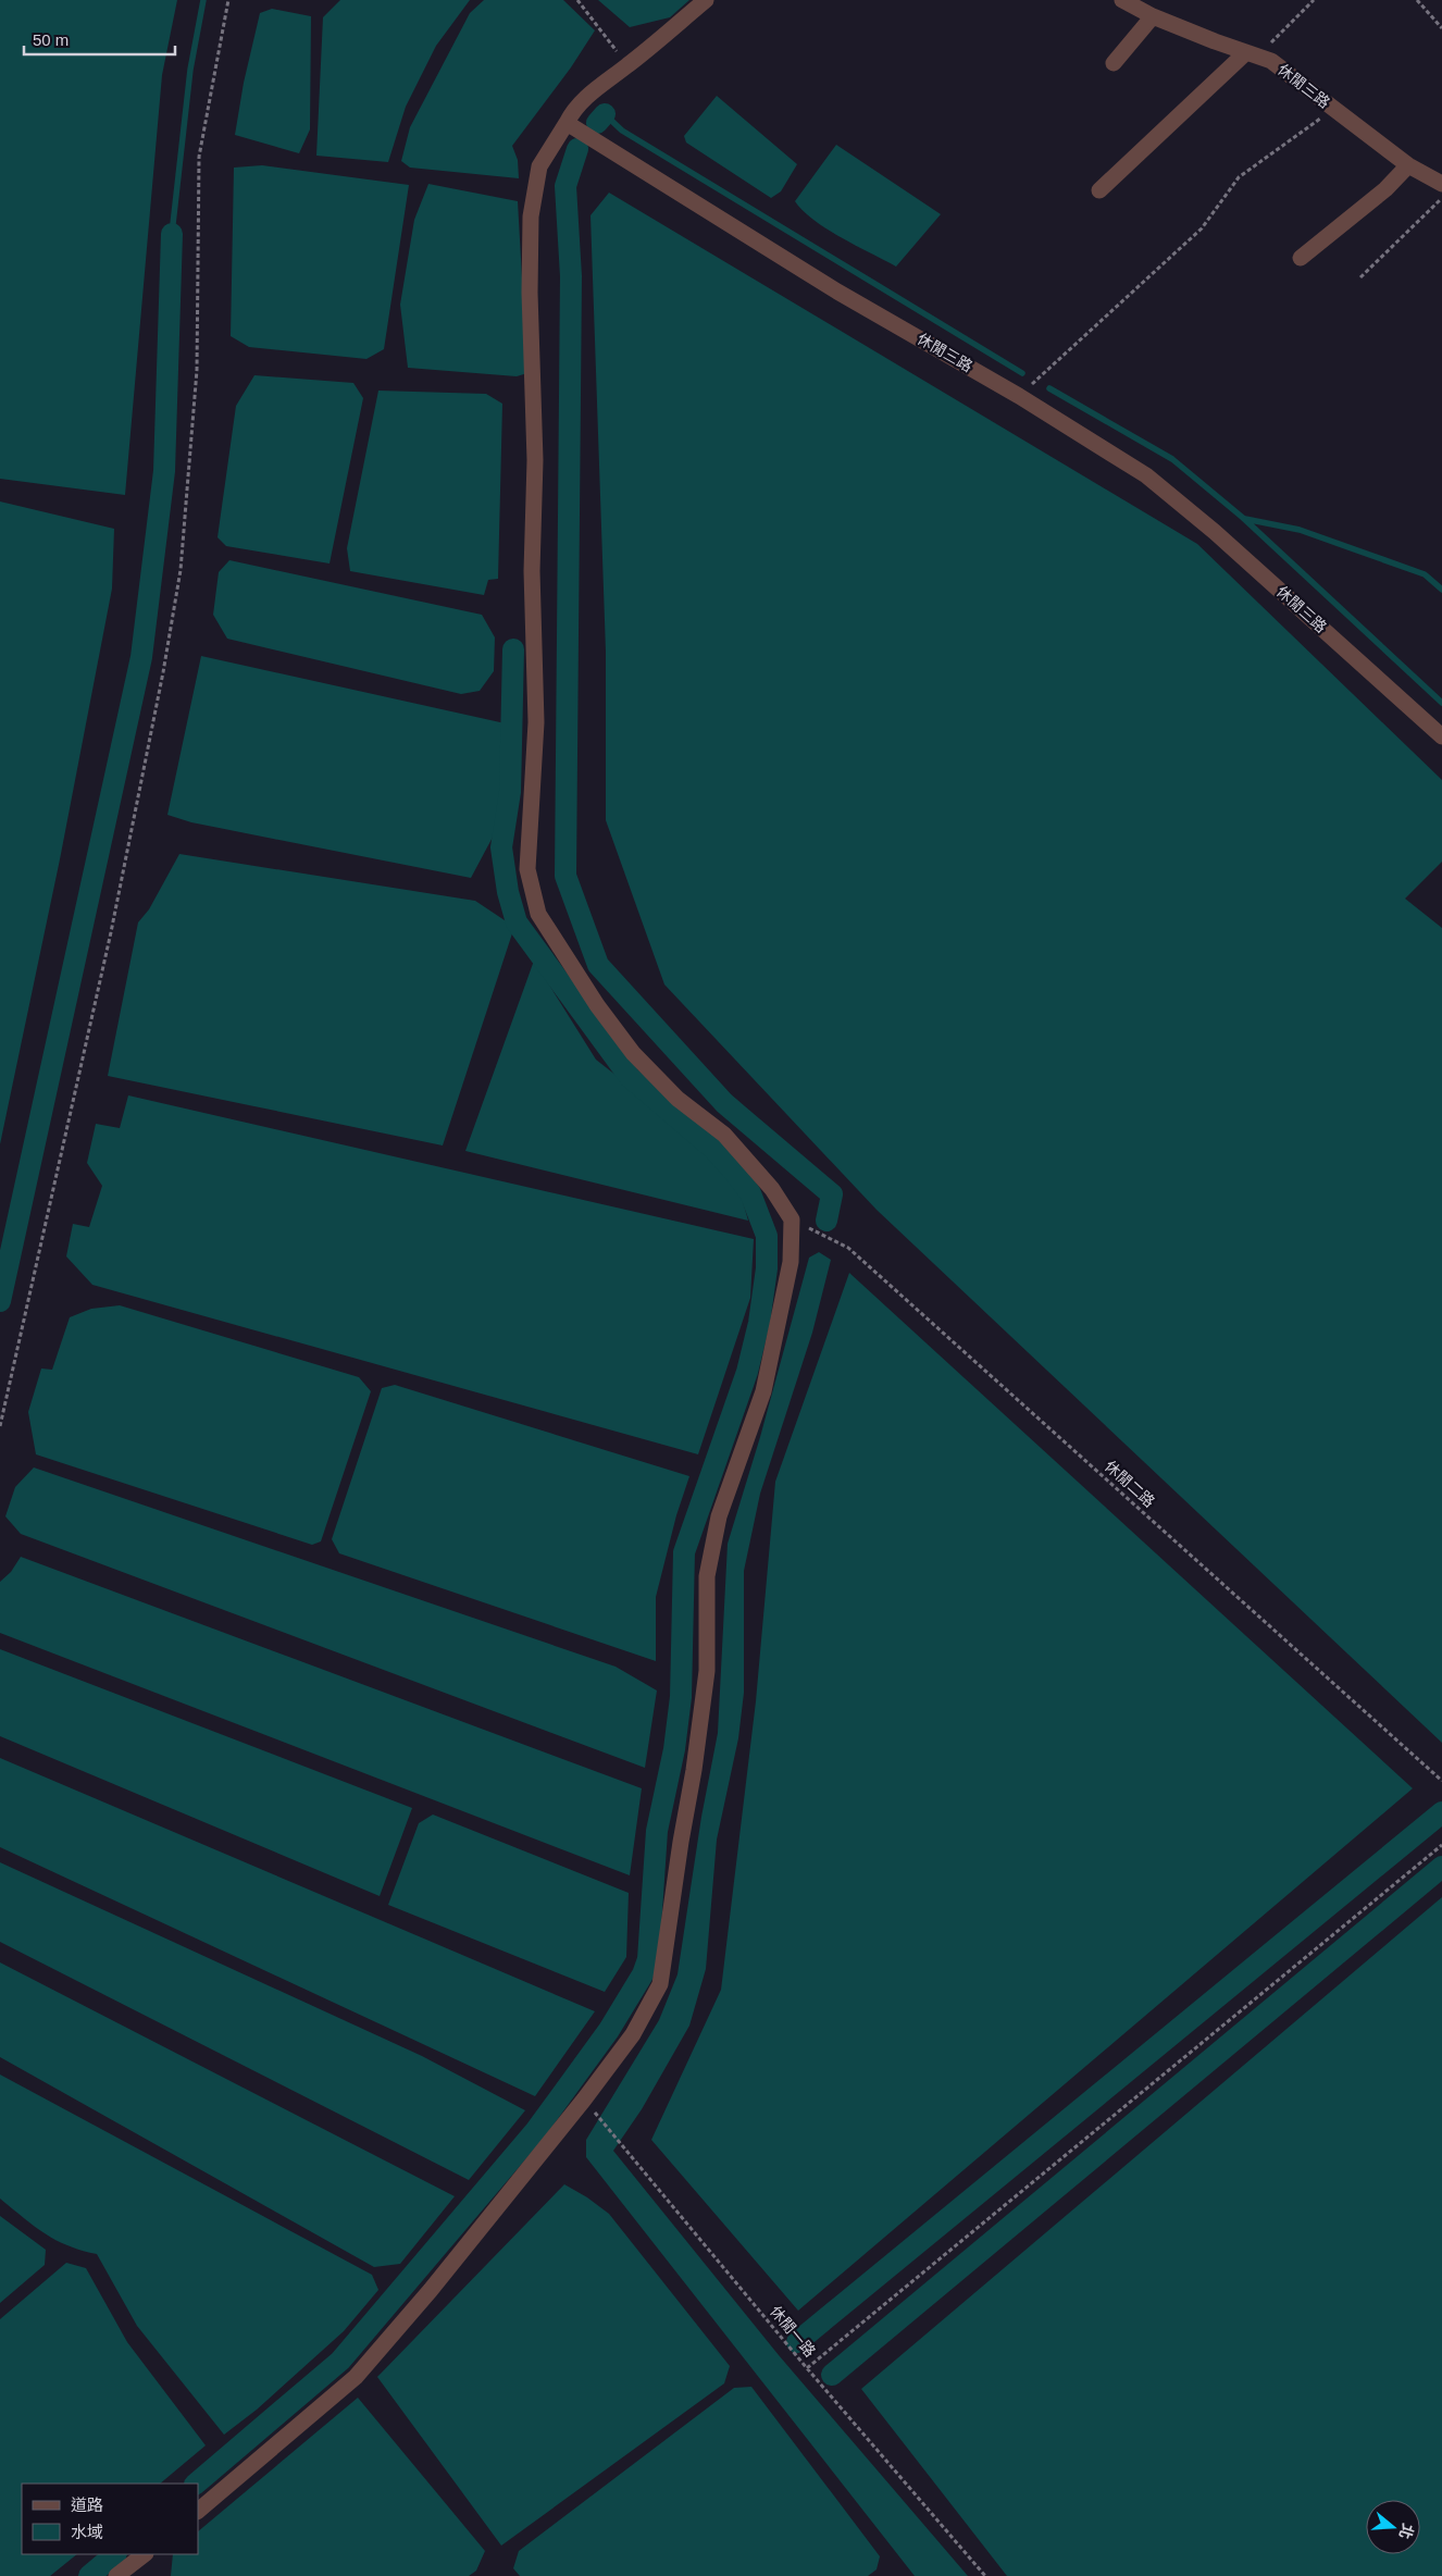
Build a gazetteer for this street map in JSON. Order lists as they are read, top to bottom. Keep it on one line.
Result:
{"streets":{"lane":["休閒三路"],"path":["休閒二路","休閒一路"]},"legend":["道路","水域"],"scale_bar":"50 m","north":"right"}
